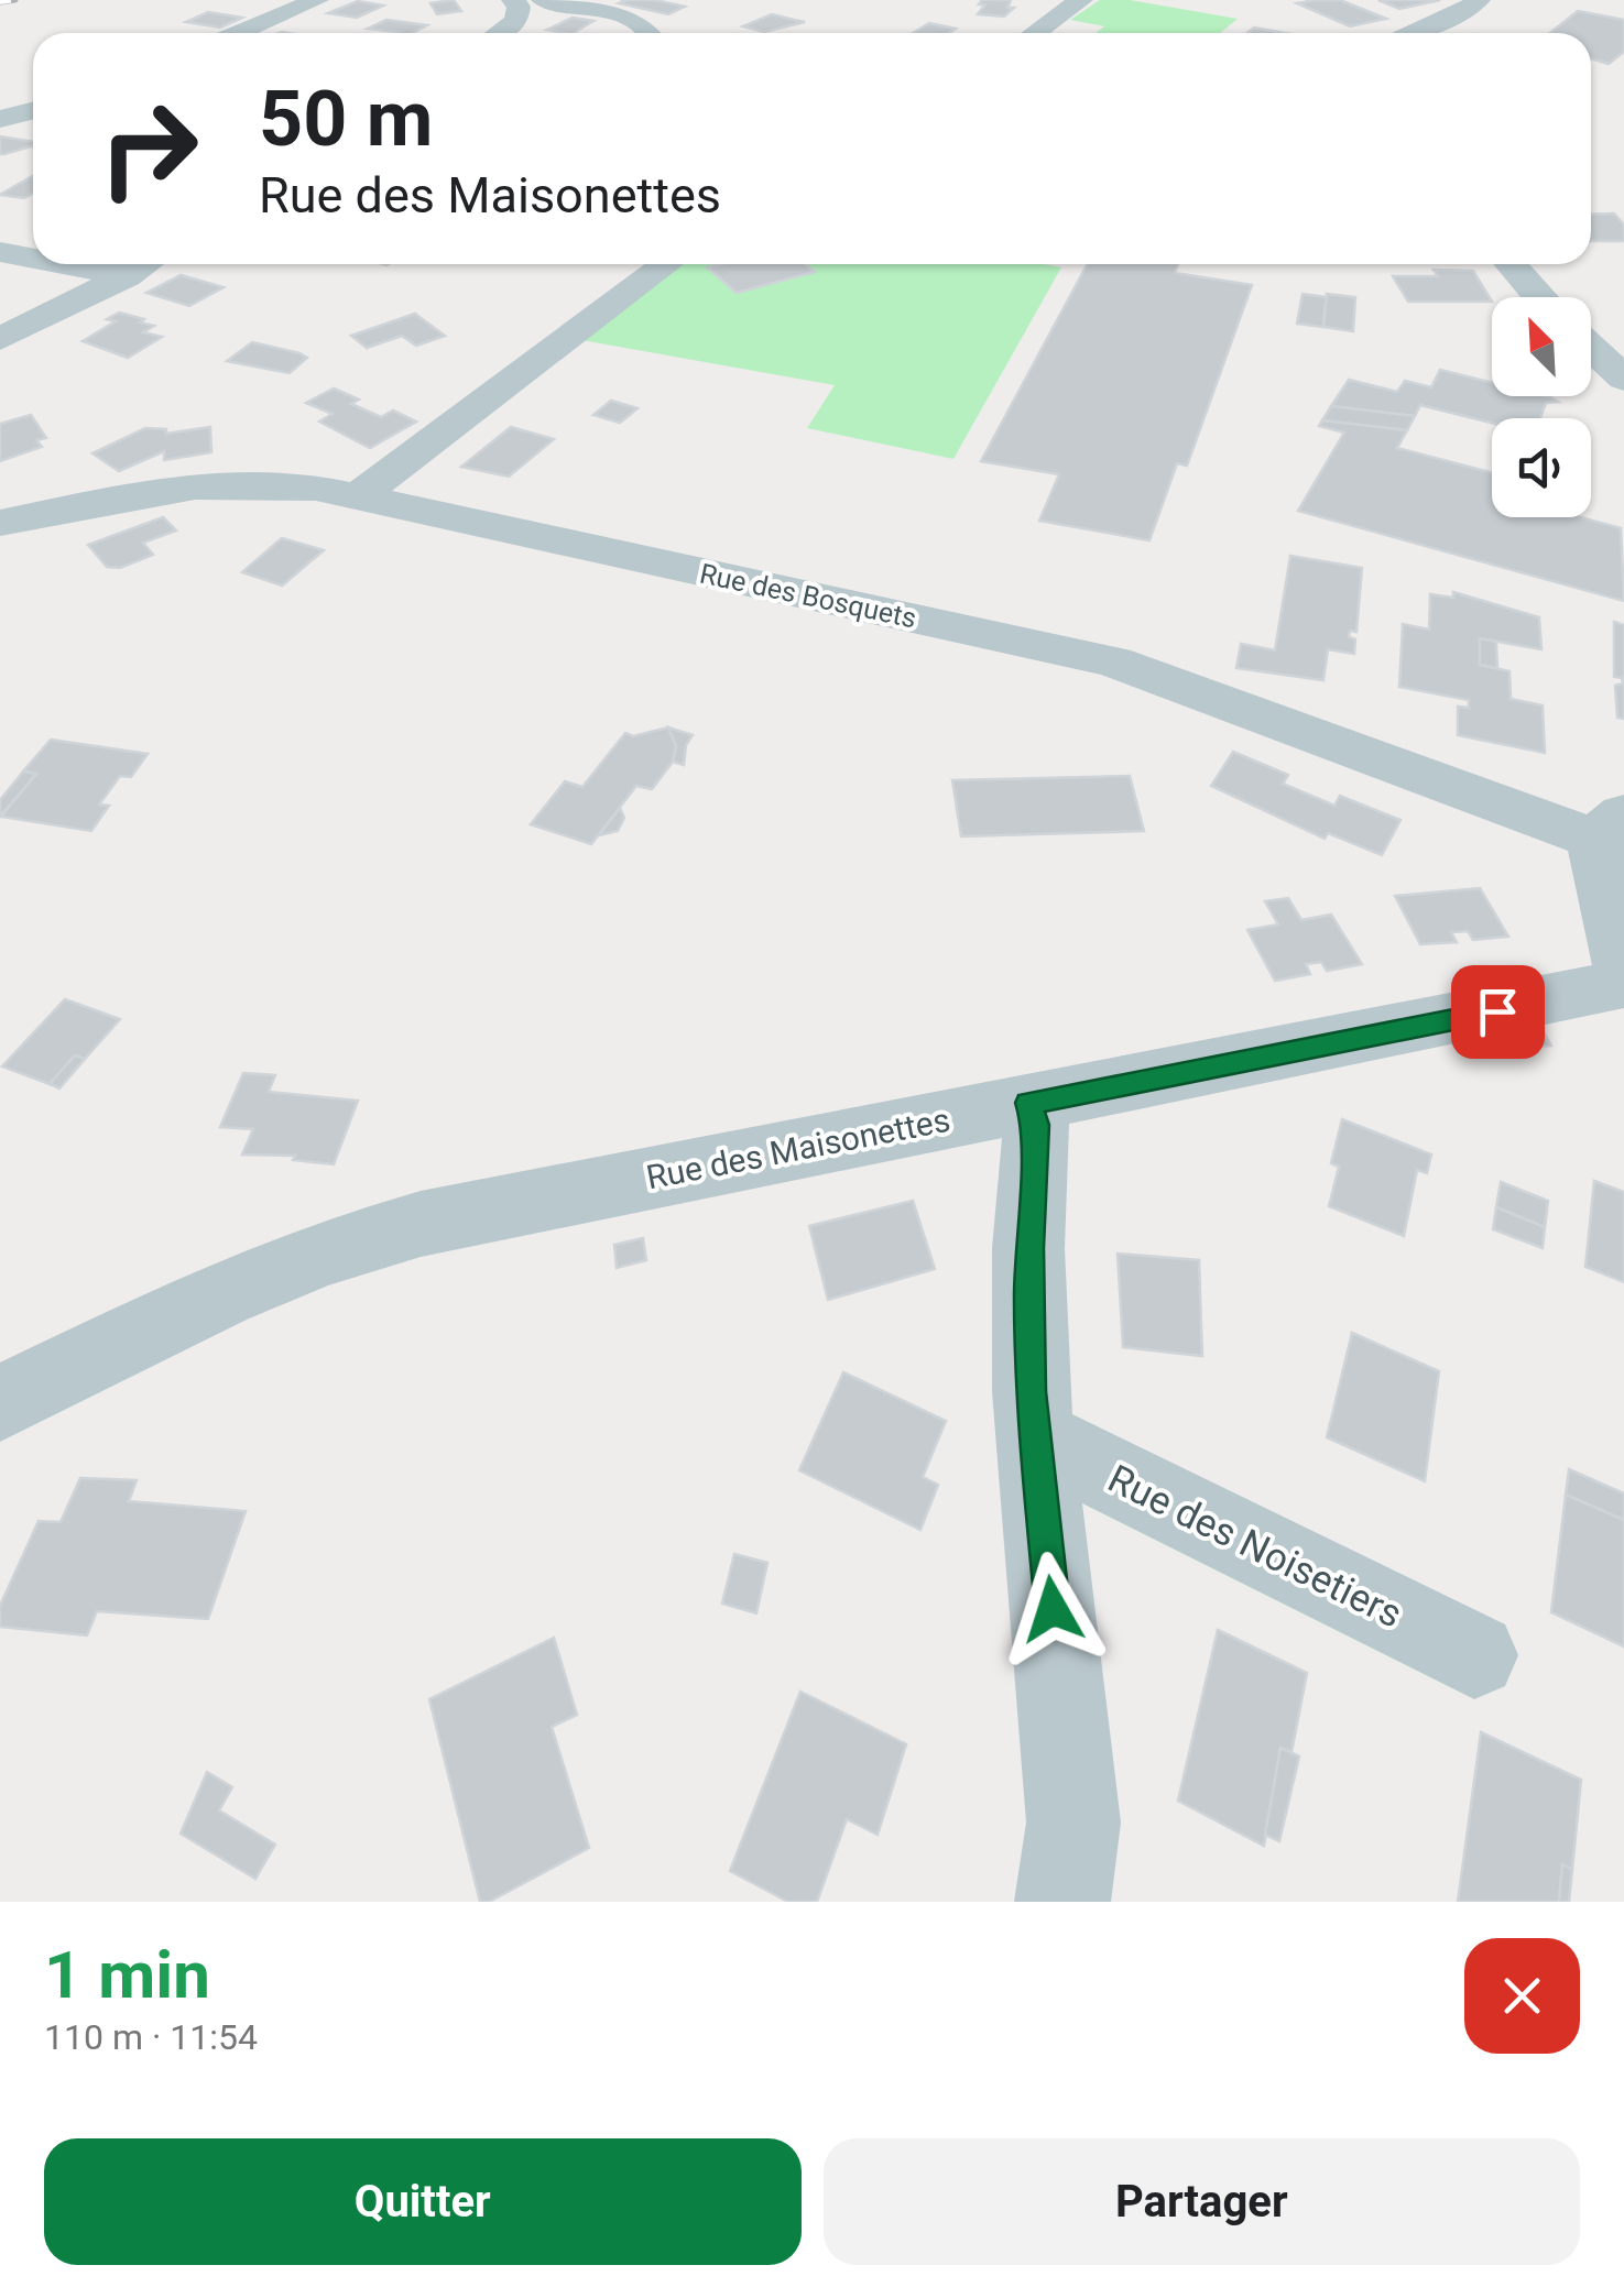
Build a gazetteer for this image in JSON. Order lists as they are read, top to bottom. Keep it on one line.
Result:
{"streets":{"street":["Rue des Bosquets","Rue des Maisonettes","Rue des Noisetiers"]},"north":"top left","page":{"turn":["50 m","Rue des Maisonettes"],"heading":["1 min","110 m · 11:54"],"buttons":["Quitter","Partager"]}}
